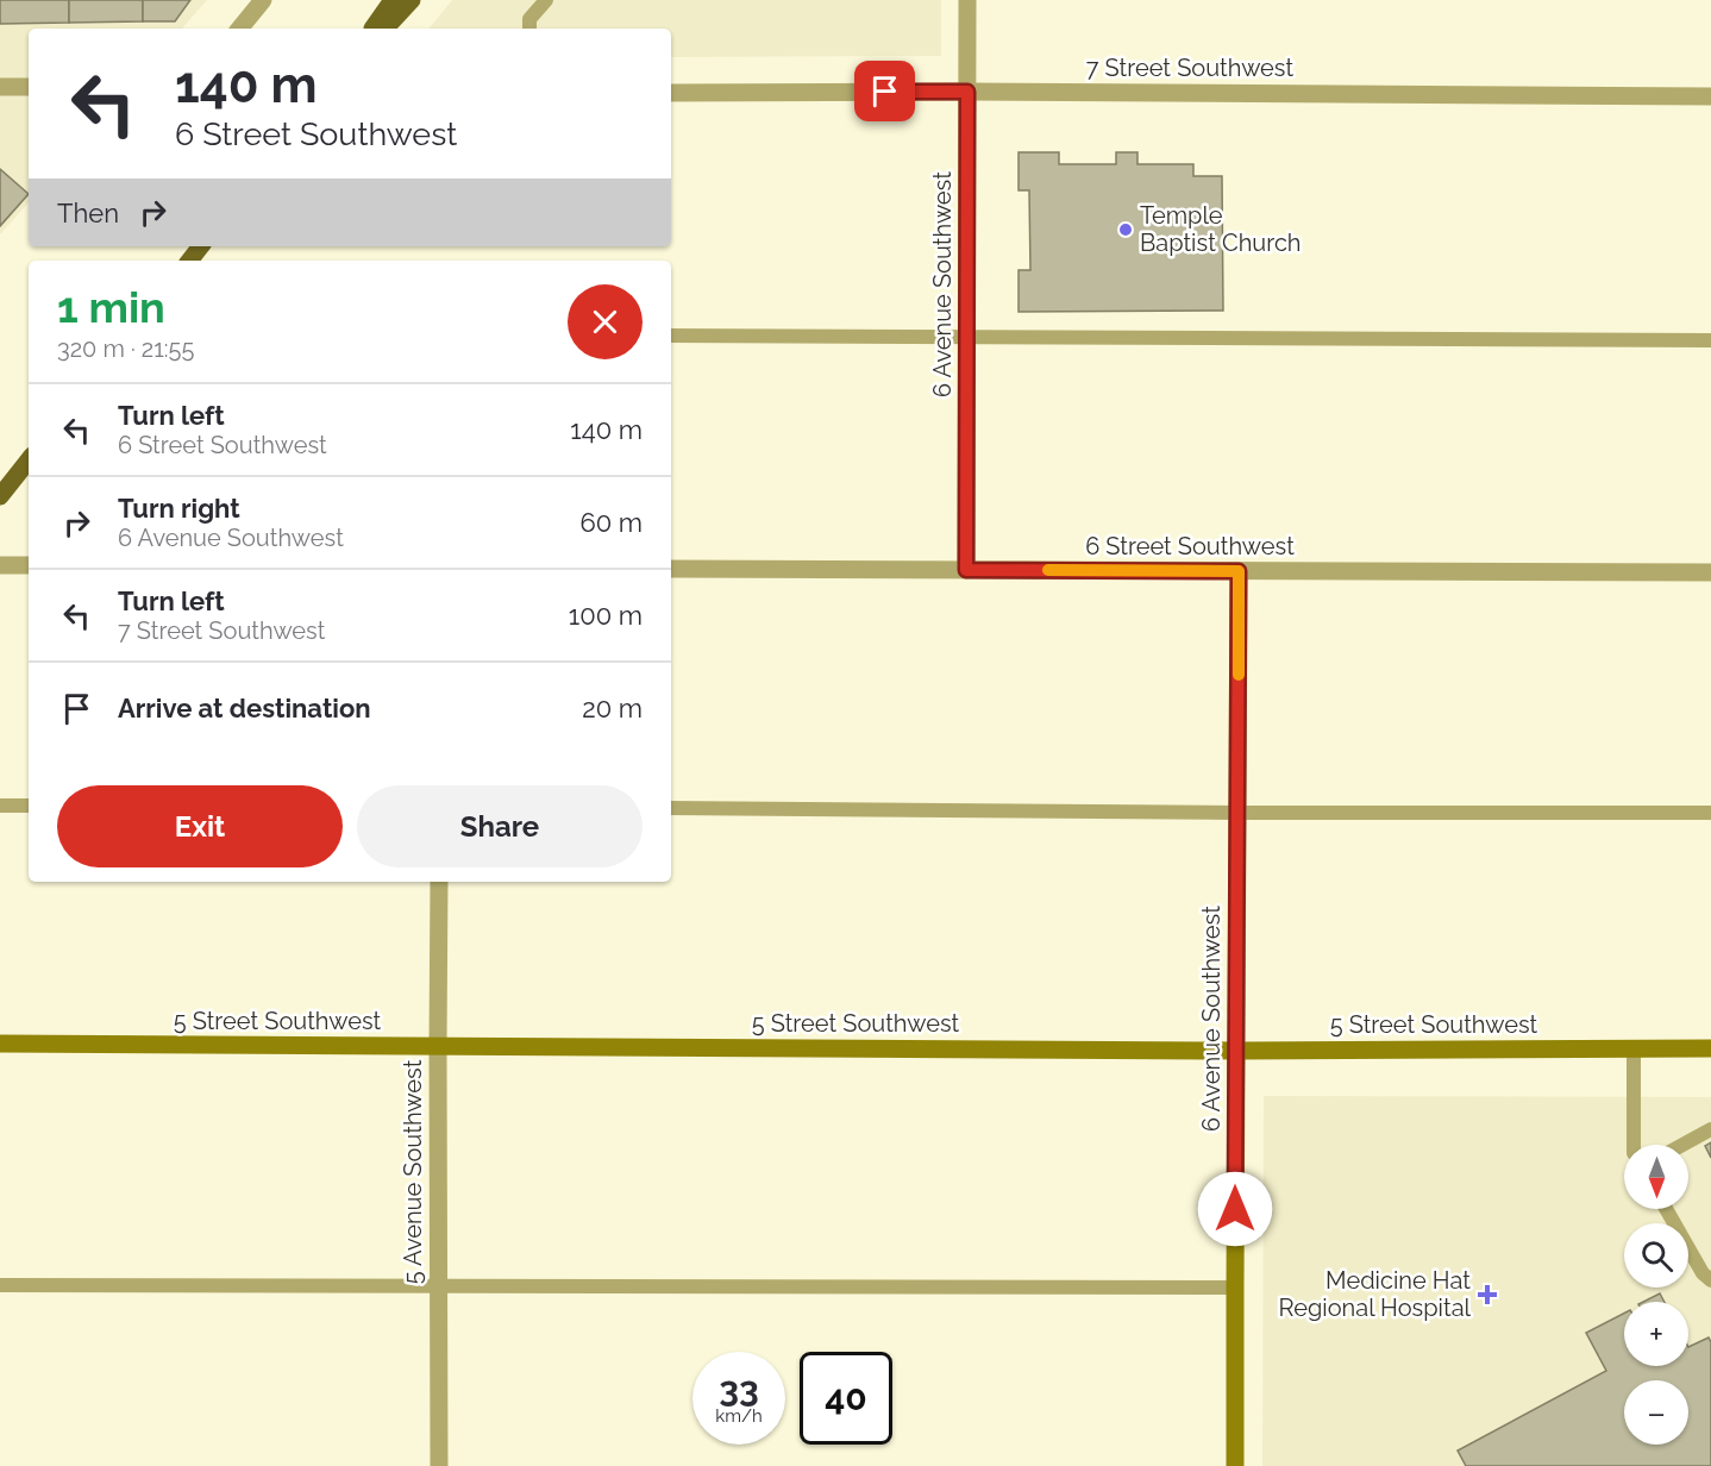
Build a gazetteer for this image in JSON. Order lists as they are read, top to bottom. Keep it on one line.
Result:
{"streets":{"street":["7 Street Southwest","6 Avenue Southwest","6 Street Southwest","5 Street Southwest","5 Avenue Southwest"]},"crossings":[["7 Street Southwest","6 Avenue Southwest"],["6 Avenue Southwest","6 Street Southwest"],["6 Avenue Southwest","5 Street Southwest"],["5 Street Southwest","5 Avenue Southwest"]],"places":{"other":["Temple Baptist Church"],"health":["Medicine Hat Regional Hospital"]},"north":"bottom","page":{"turn":["140 m","6 Street Southwest"],"then":"Then","heading":["1 min","320 m · 21:55"],"list":[{"name":"Turn left","note":"6 Street Southwest","value":"140 m"},{"name":"Turn right","note":"6 Avenue Southwest","value":"60 m"},{"name":"Turn left","note":"7 Street Southwest","value":"100 m"},{"name":"Arrive at destination","value":"20 m"}],"buttons":["Exit","Share"],"map_buttons":["+","−"],"speed":"33 km/h","limit":"40"}}
